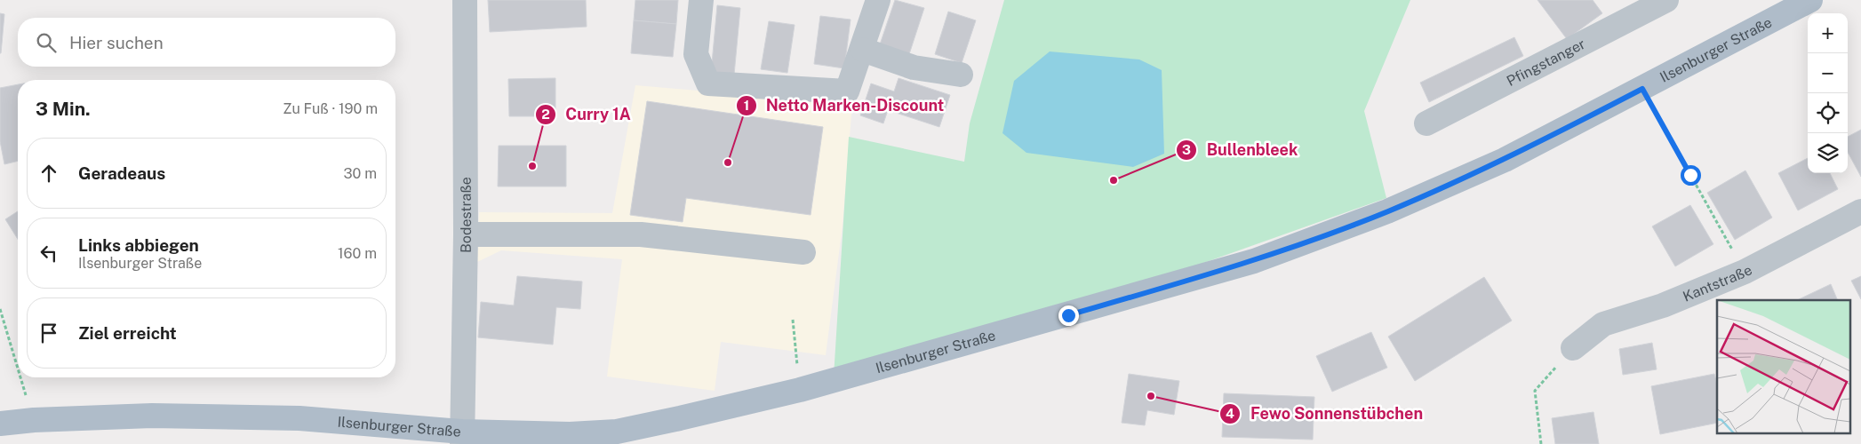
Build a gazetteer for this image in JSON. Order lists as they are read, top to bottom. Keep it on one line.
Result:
{"streets":{"main road":["Ilsenburger Straße"],"street":["Pfingstanger","Bodestraße","Kantstraße"]},"crossings":[["Ilsenburger Straße","Bodestraße"]],"places":["Netto Marken-Discount","Curry 1A","Bullenbleek","Fewo Sonnenstübchen"],"page":{"map_buttons":["+","−"],"search":"Hier suchen","heading":["3 Min.","Zu Fuß · 190 m"],"list":[["Geradeaus","30 m"],["Links abbiegen","Ilsenburger Straße","160 m"],"Ziel erreicht"]}}
